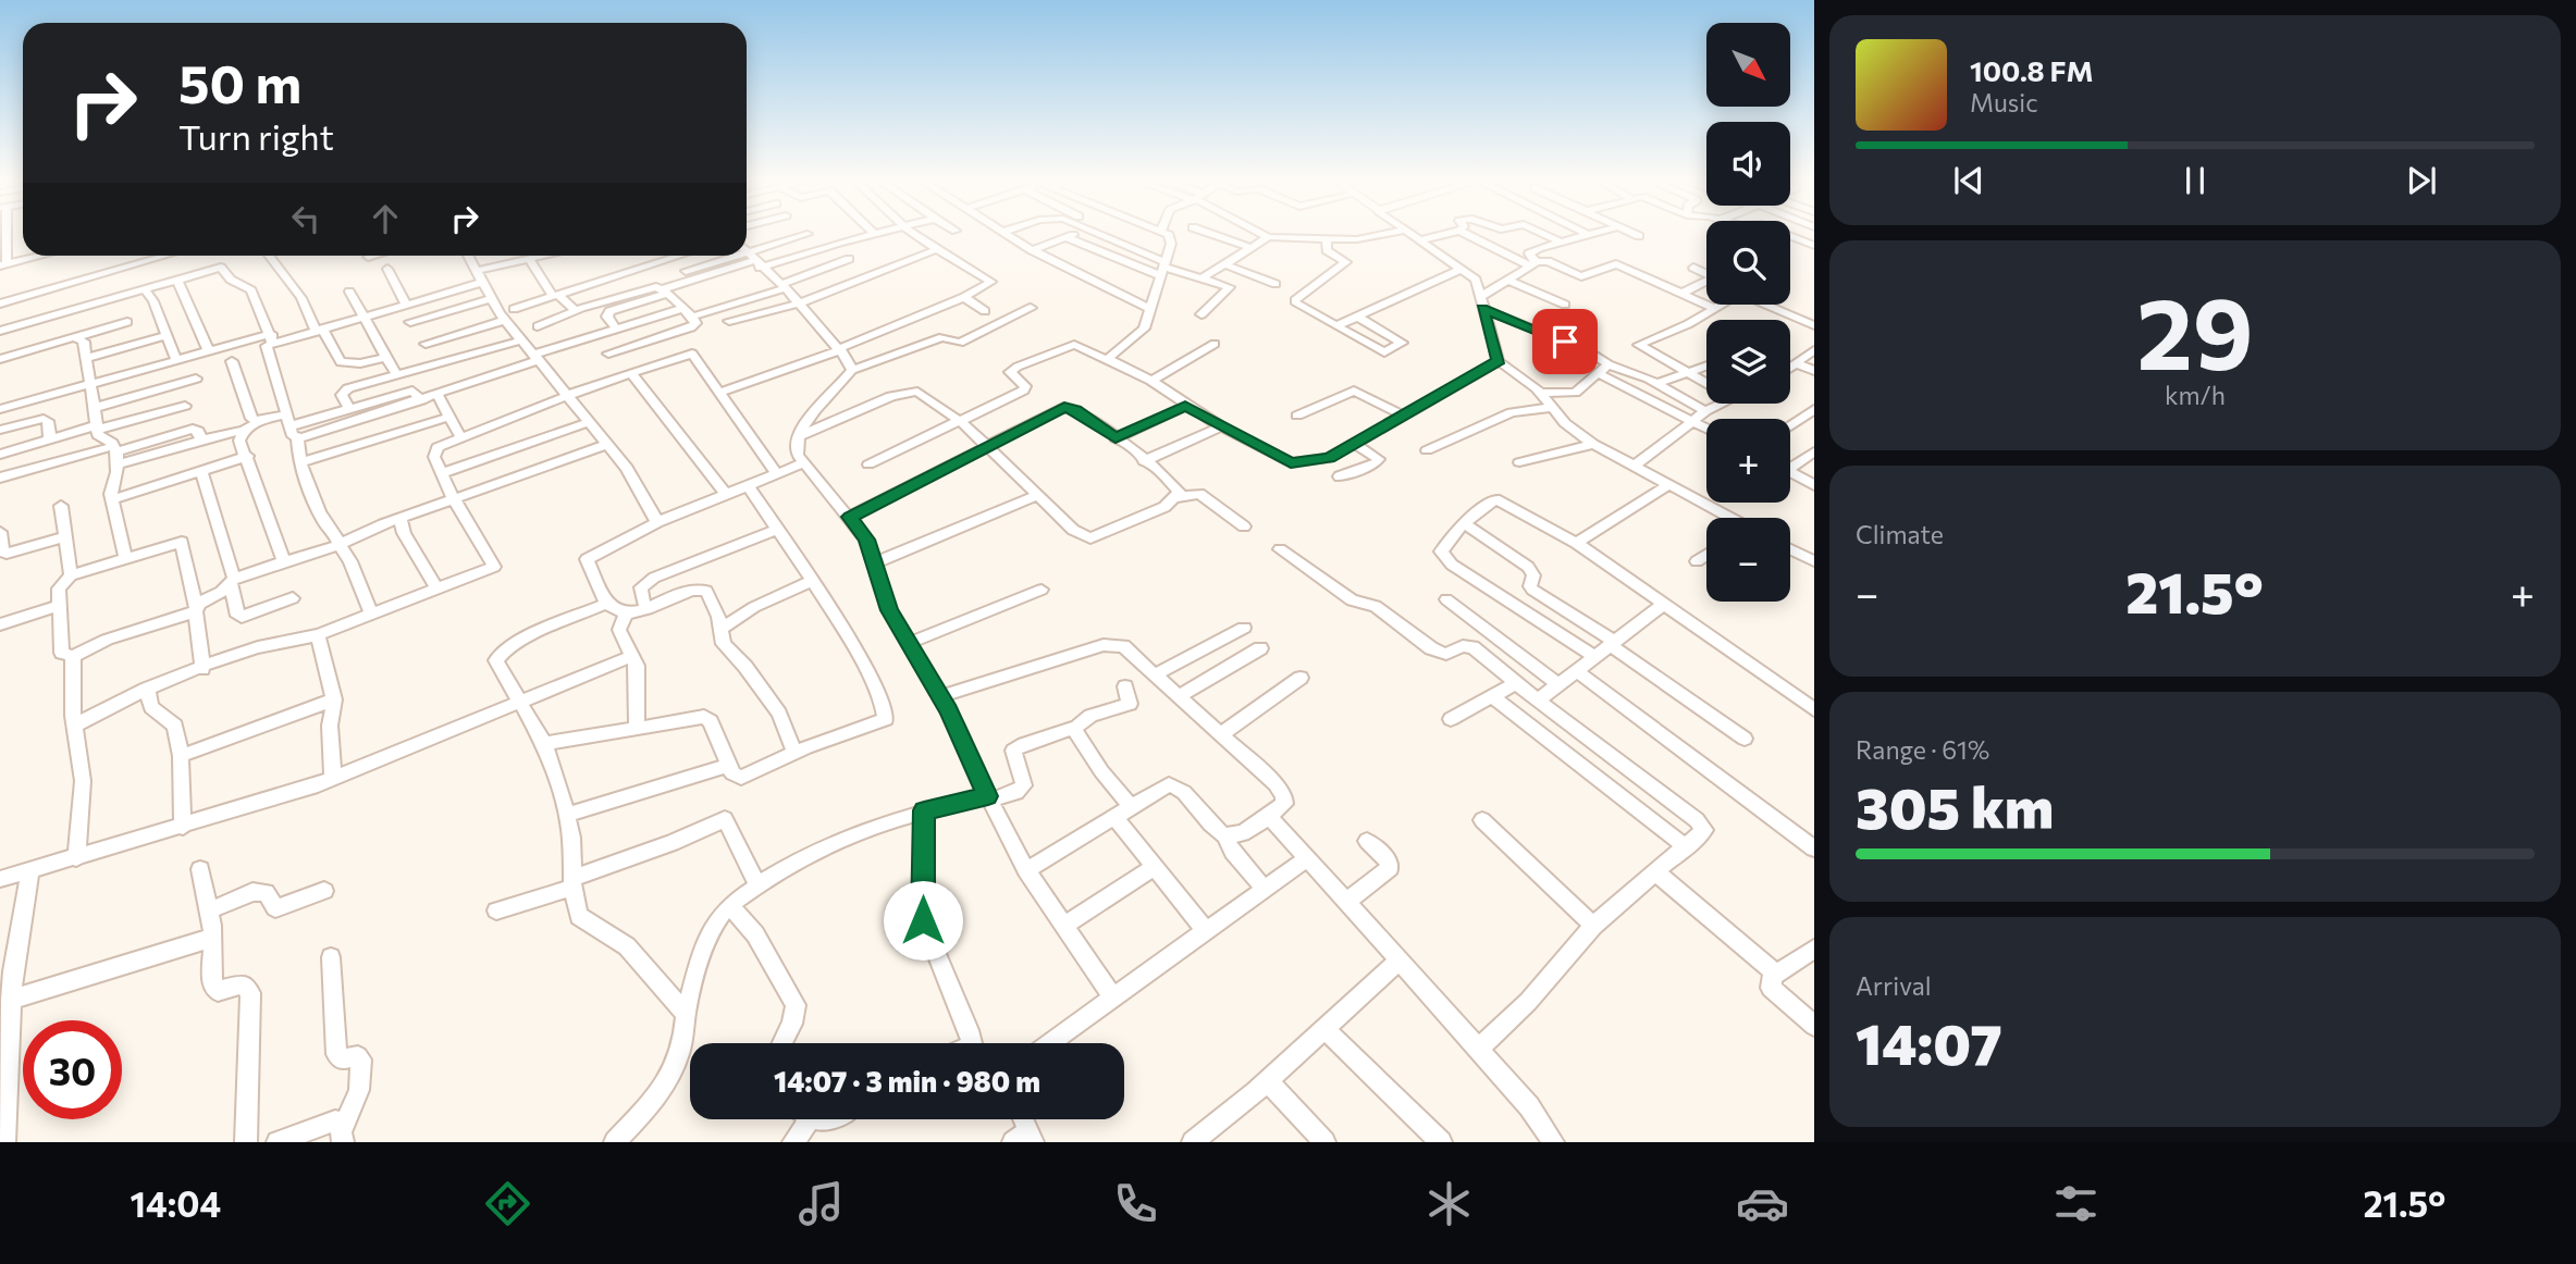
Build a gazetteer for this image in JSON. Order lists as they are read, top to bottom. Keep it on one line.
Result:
{"north":"bottom right","page":{"map_buttons":["+","−"],"turn":["50 m","Turn right"],"song":["100.8 FM","Music"],"tile":[["29","km/h"],"Climate",["Range · 61%","305 km"],["Arrival","14:07"]],"heat":["−","21.5°","+"],"limit":"30","trip":"14:07 · 3 min · 980 m","tabs":["14:04","21.5°"]}}
